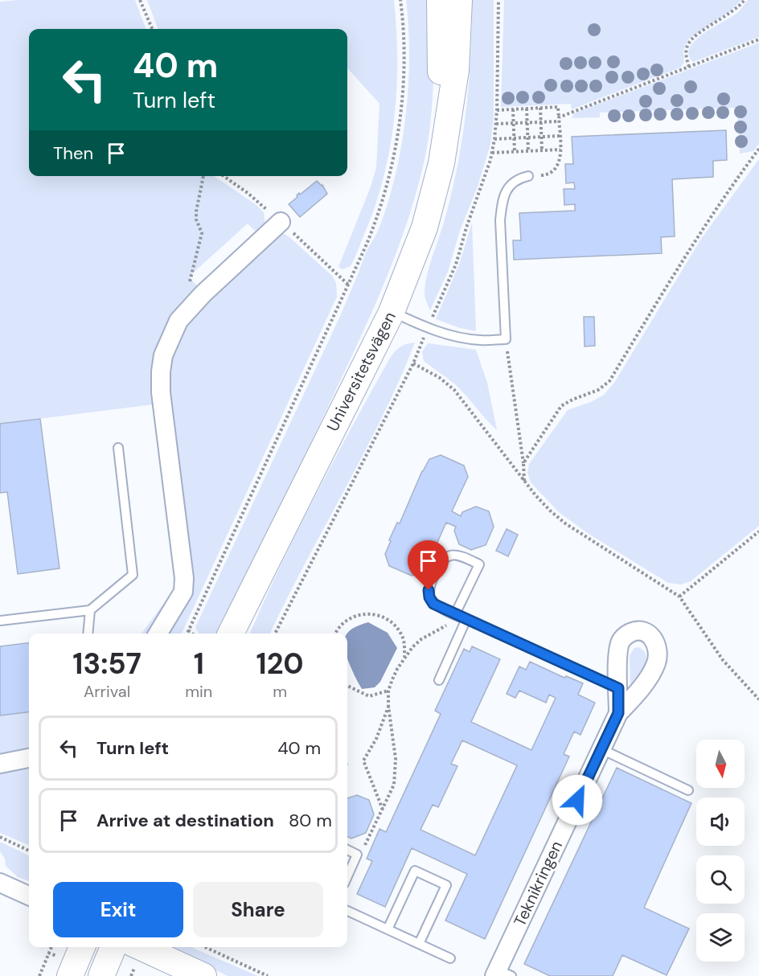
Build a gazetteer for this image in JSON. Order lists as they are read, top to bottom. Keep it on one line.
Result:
{"streets":{"main road":["Universitetsvägen"],"street":["Teknikringen"]},"north":"bottom","page":{"turn":["40 m","Turn left"],"then":"Then","eta":["13:57","Arrival","1","min","120","m"],"list":[{"name":"Turn left","value":"40 m"},{"name":"Arrive at destination","value":"80 m"}],"buttons":["Exit","Share"]}}
